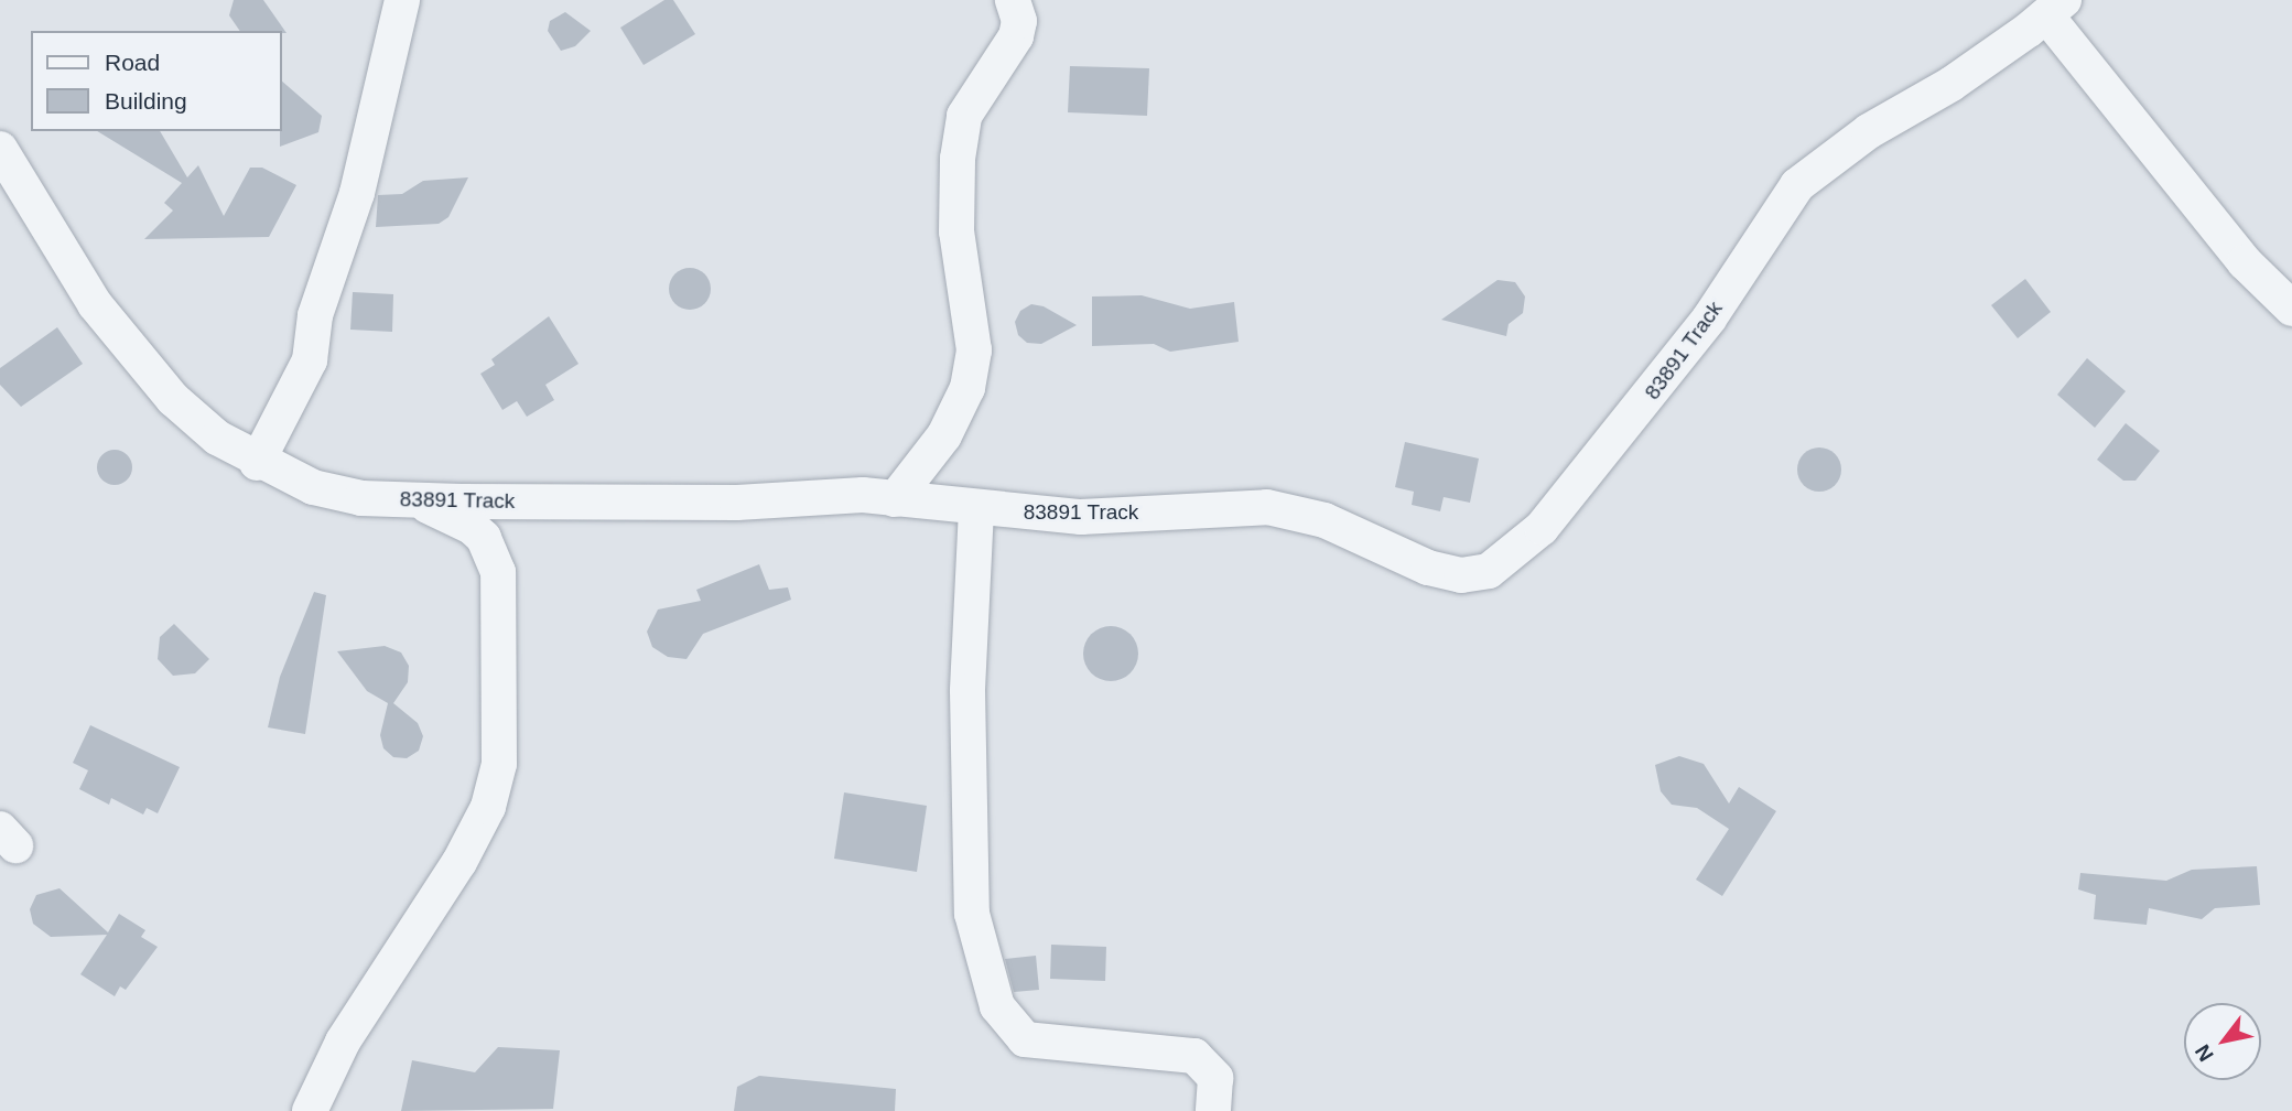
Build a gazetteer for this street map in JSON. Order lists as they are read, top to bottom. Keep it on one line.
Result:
{"streets":{"street":["83891 Track"]},"legend":["Road","Building"],"north":"bottom left"}
